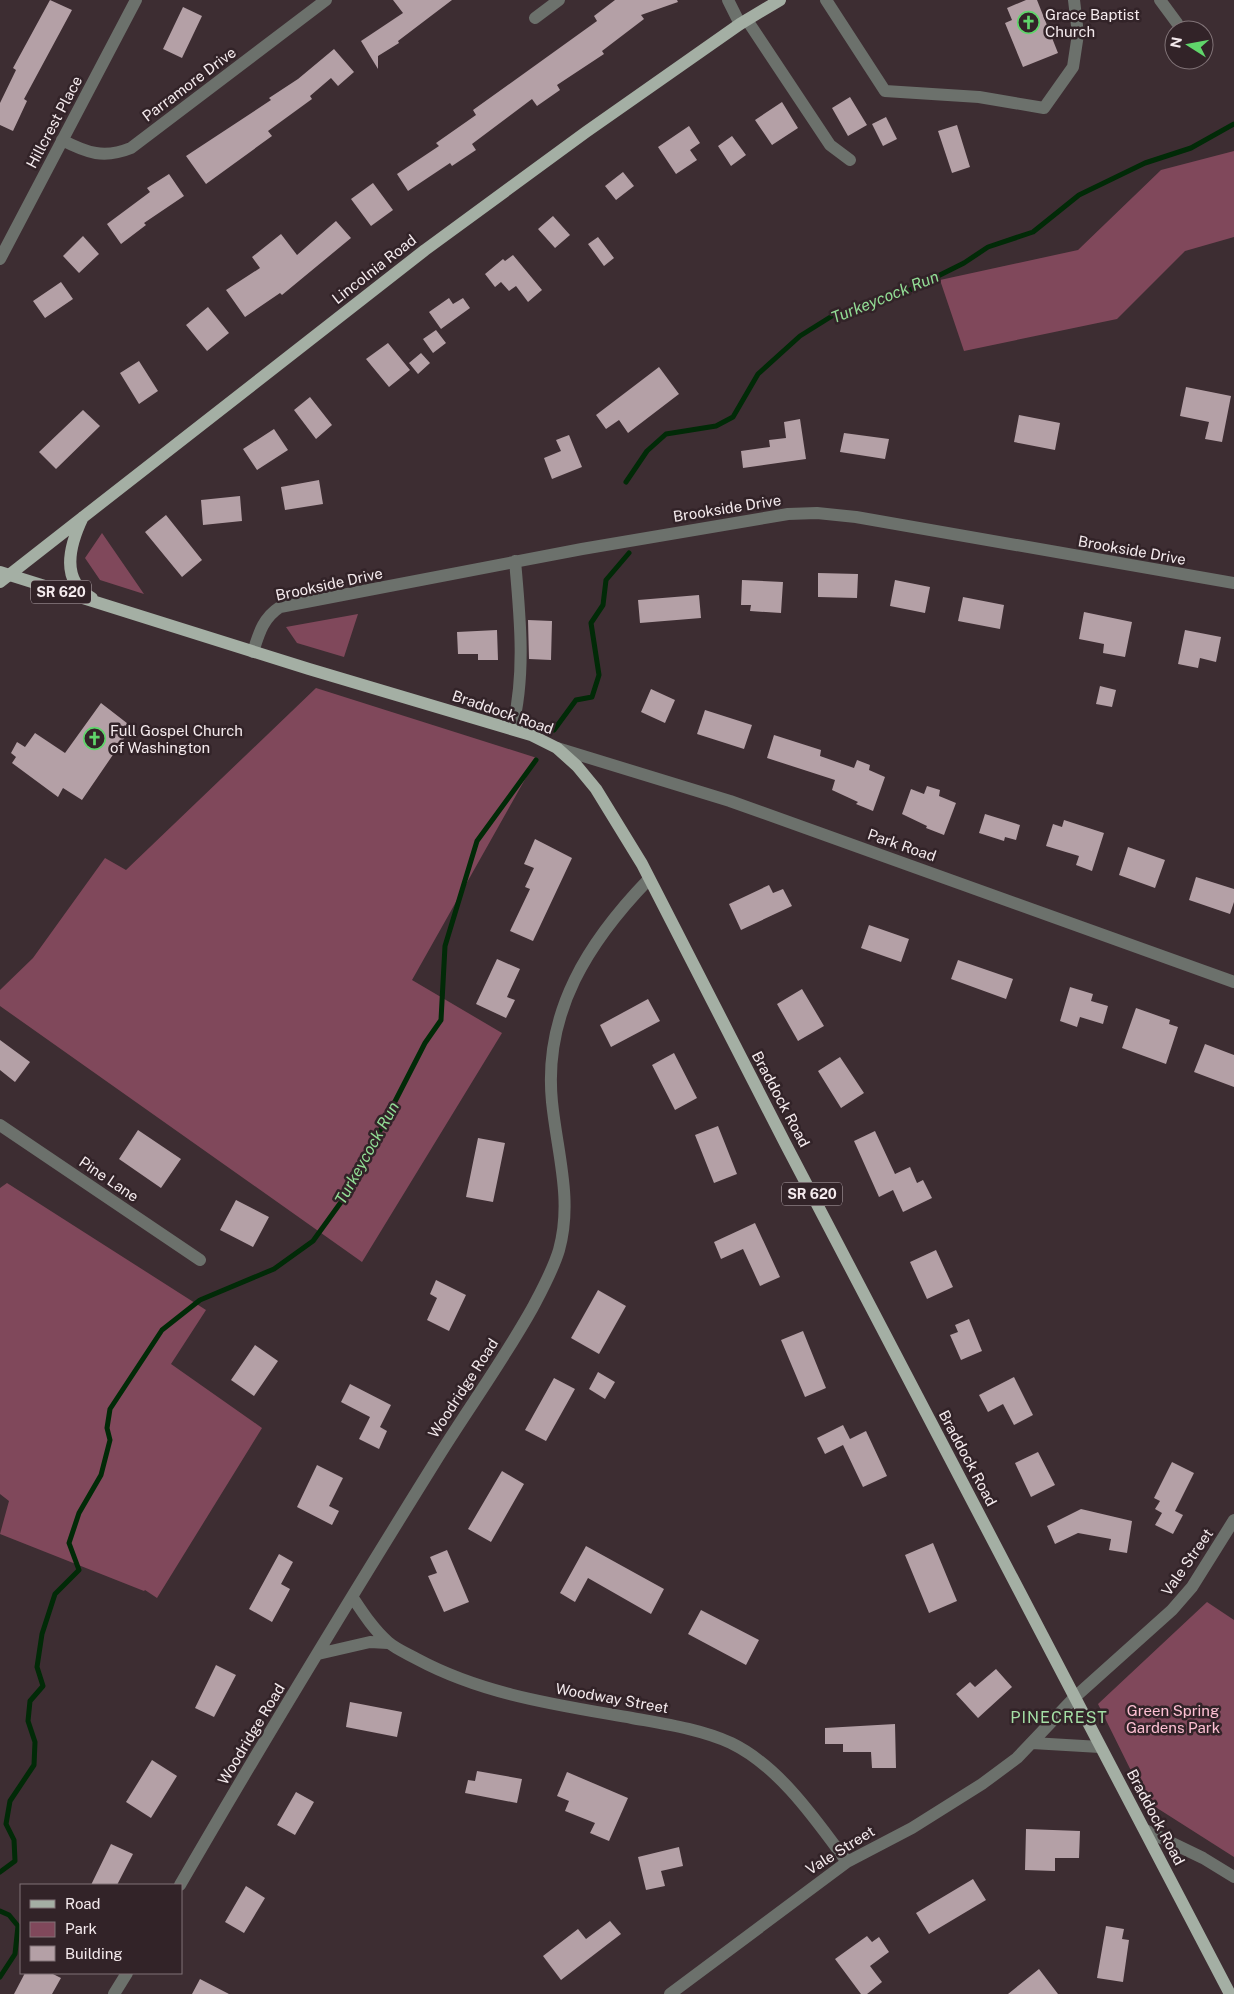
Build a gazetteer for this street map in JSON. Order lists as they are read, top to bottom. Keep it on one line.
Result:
{"streets":{"main road":["Lincolnia Road","SR 620","Braddock Road"],"street":["Parramore Drive","Hillcrest Place","Brookside Drive","Park Road","Pine Lane","Woodridge Road","Vale Street","Woodway Street"]},"crossings":[["Parramore Drive","Hillcrest Place"],["Lincolnia Road","Braddock Road"],["Brookside Drive","Braddock Road"],["Braddock Road","Park Road"],["Braddock Road","Woodridge Road"],["Braddock Road","Vale Street"],["Woodridge Road","Woodway Street"],["Vale Street","Woodway Street"]],"districts":["PINECREST"],"water":["Turkeycock Run"],"parks":["Green Spring Gardens Park"],"places":{"church":["Grace Baptist Church","Full Gospel Church of Washington"]},"legend":["Road","Park","Building"],"north":"left"}
